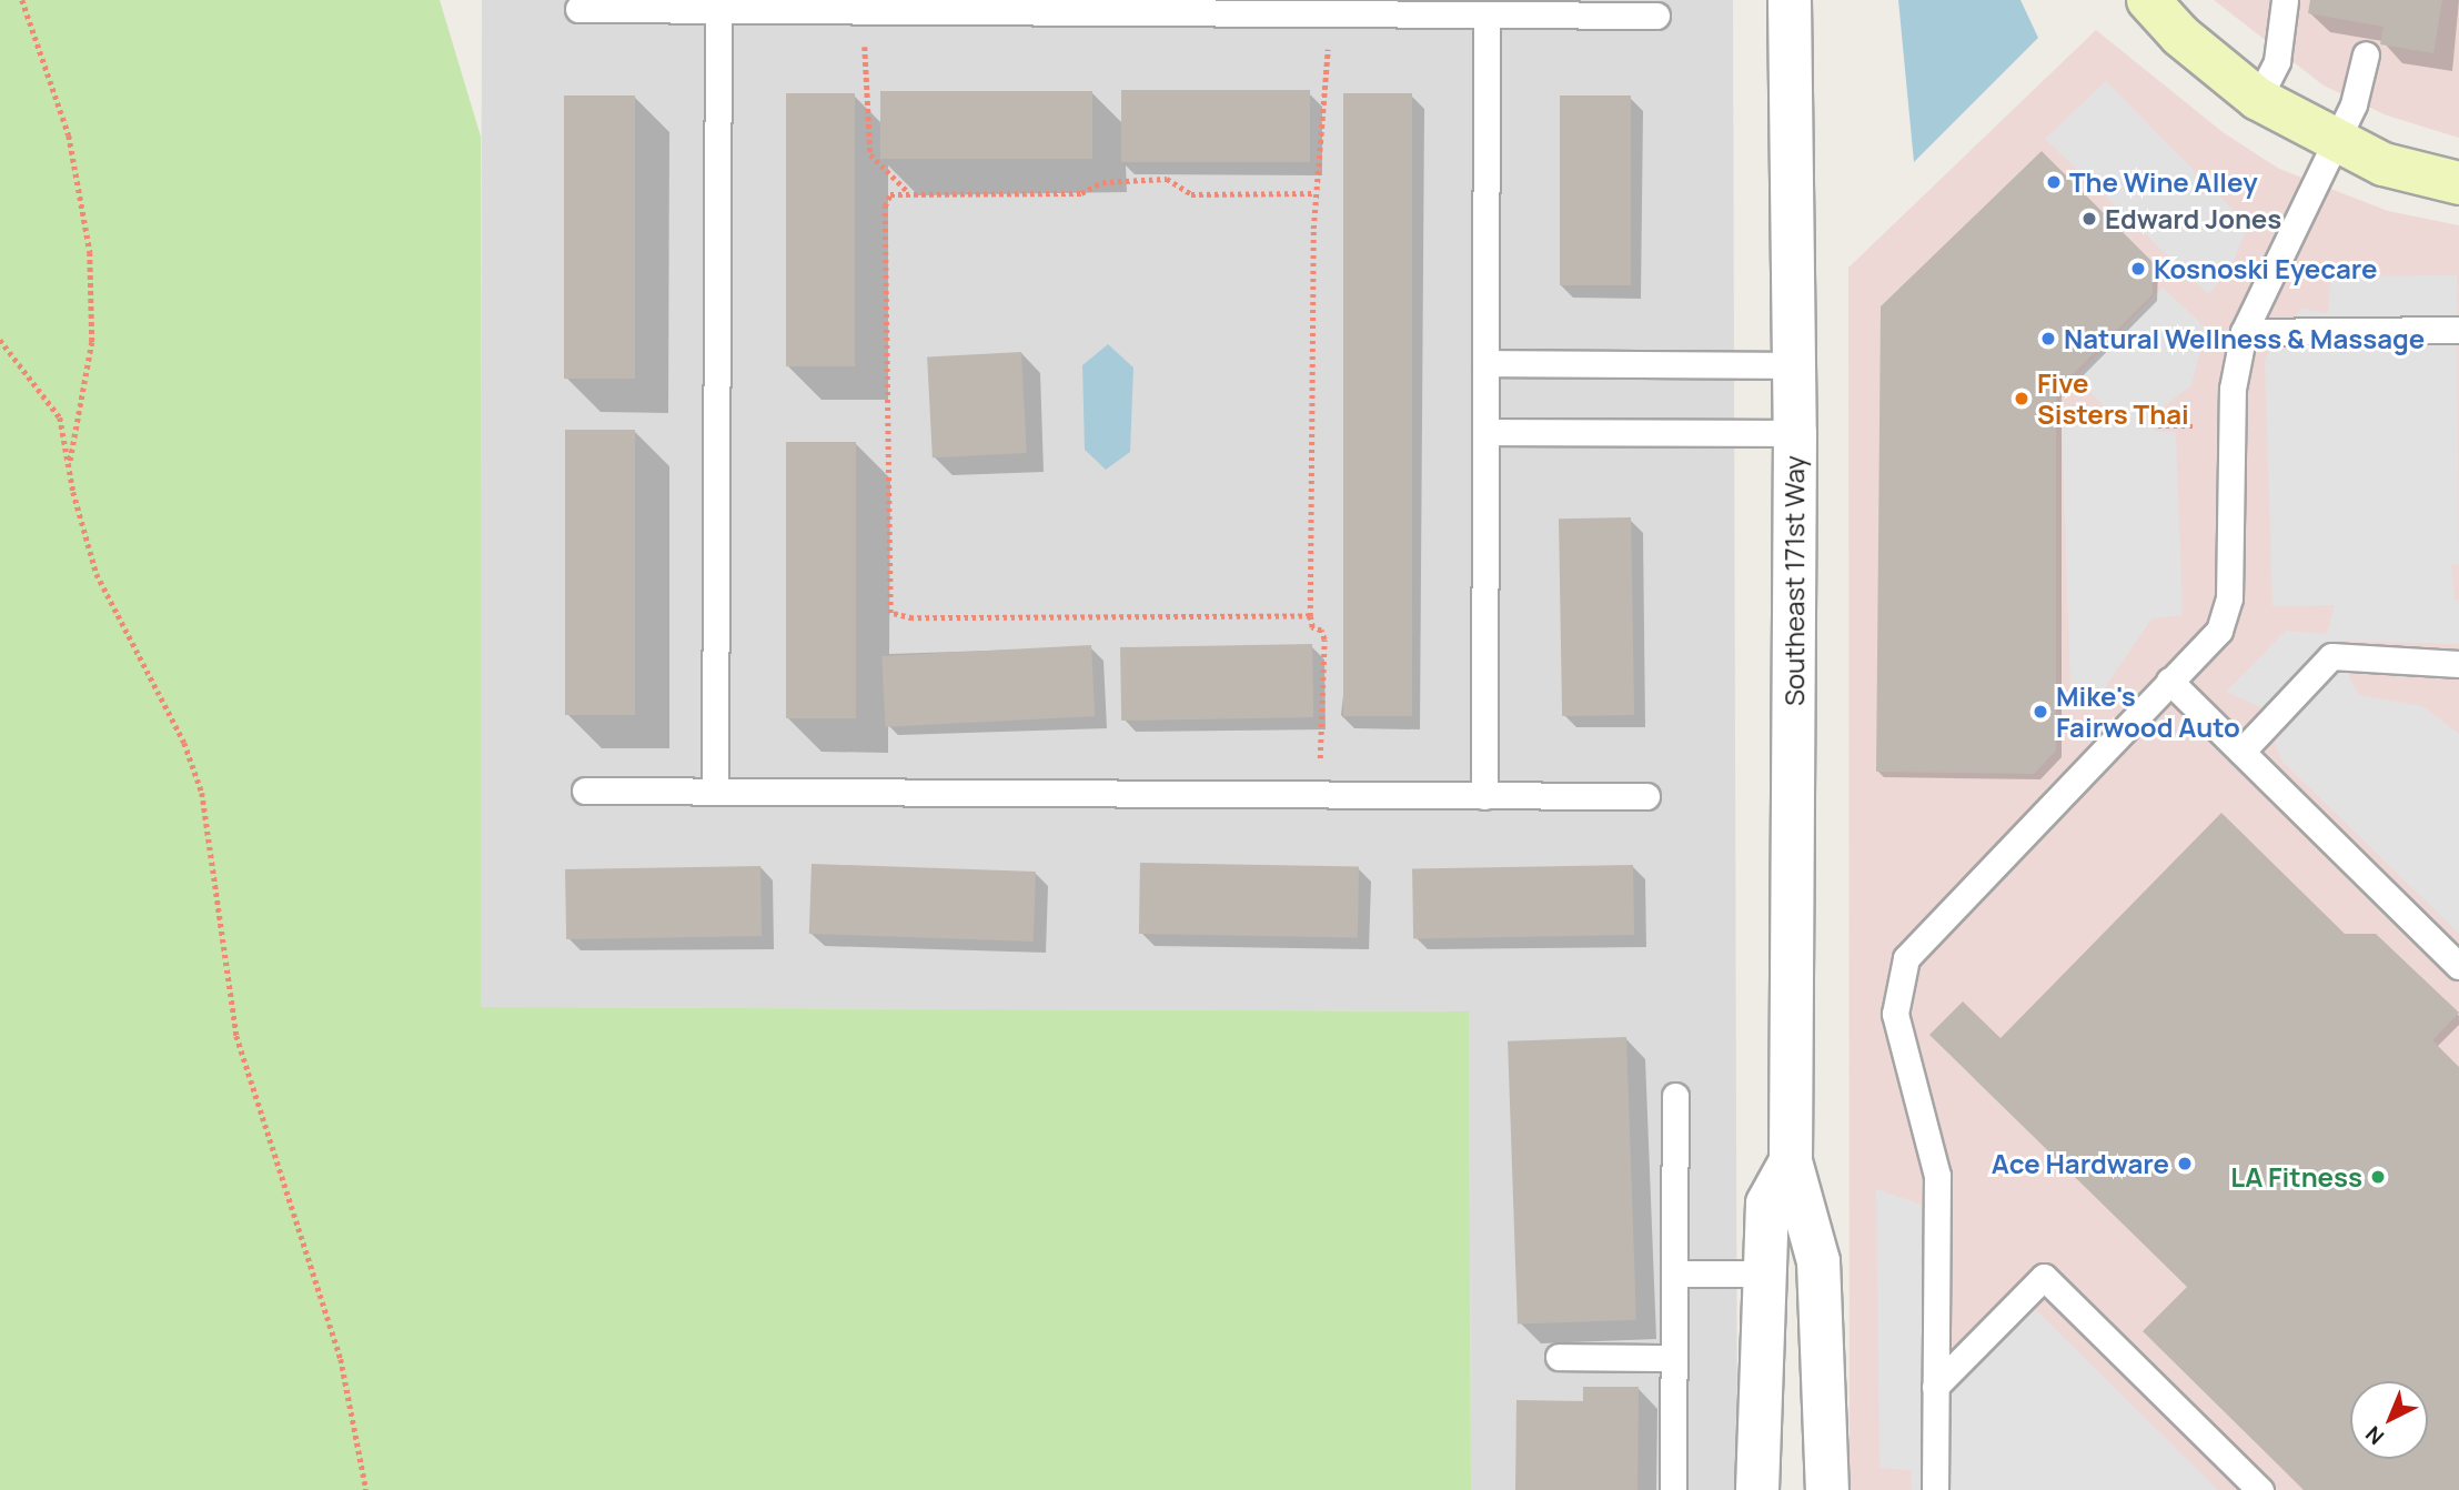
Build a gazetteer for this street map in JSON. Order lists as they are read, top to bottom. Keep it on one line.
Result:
{"streets":{"street":["Southeast 171st Way"]},"places":["The Wine Alley","Edward Jones","Kosnoski Eyecare","Natural Wellness & Massage","Five Sisters Thai","Mike's Fairwood Auto","Ace Hardware","LA Fitness"],"north":"bottom left"}
